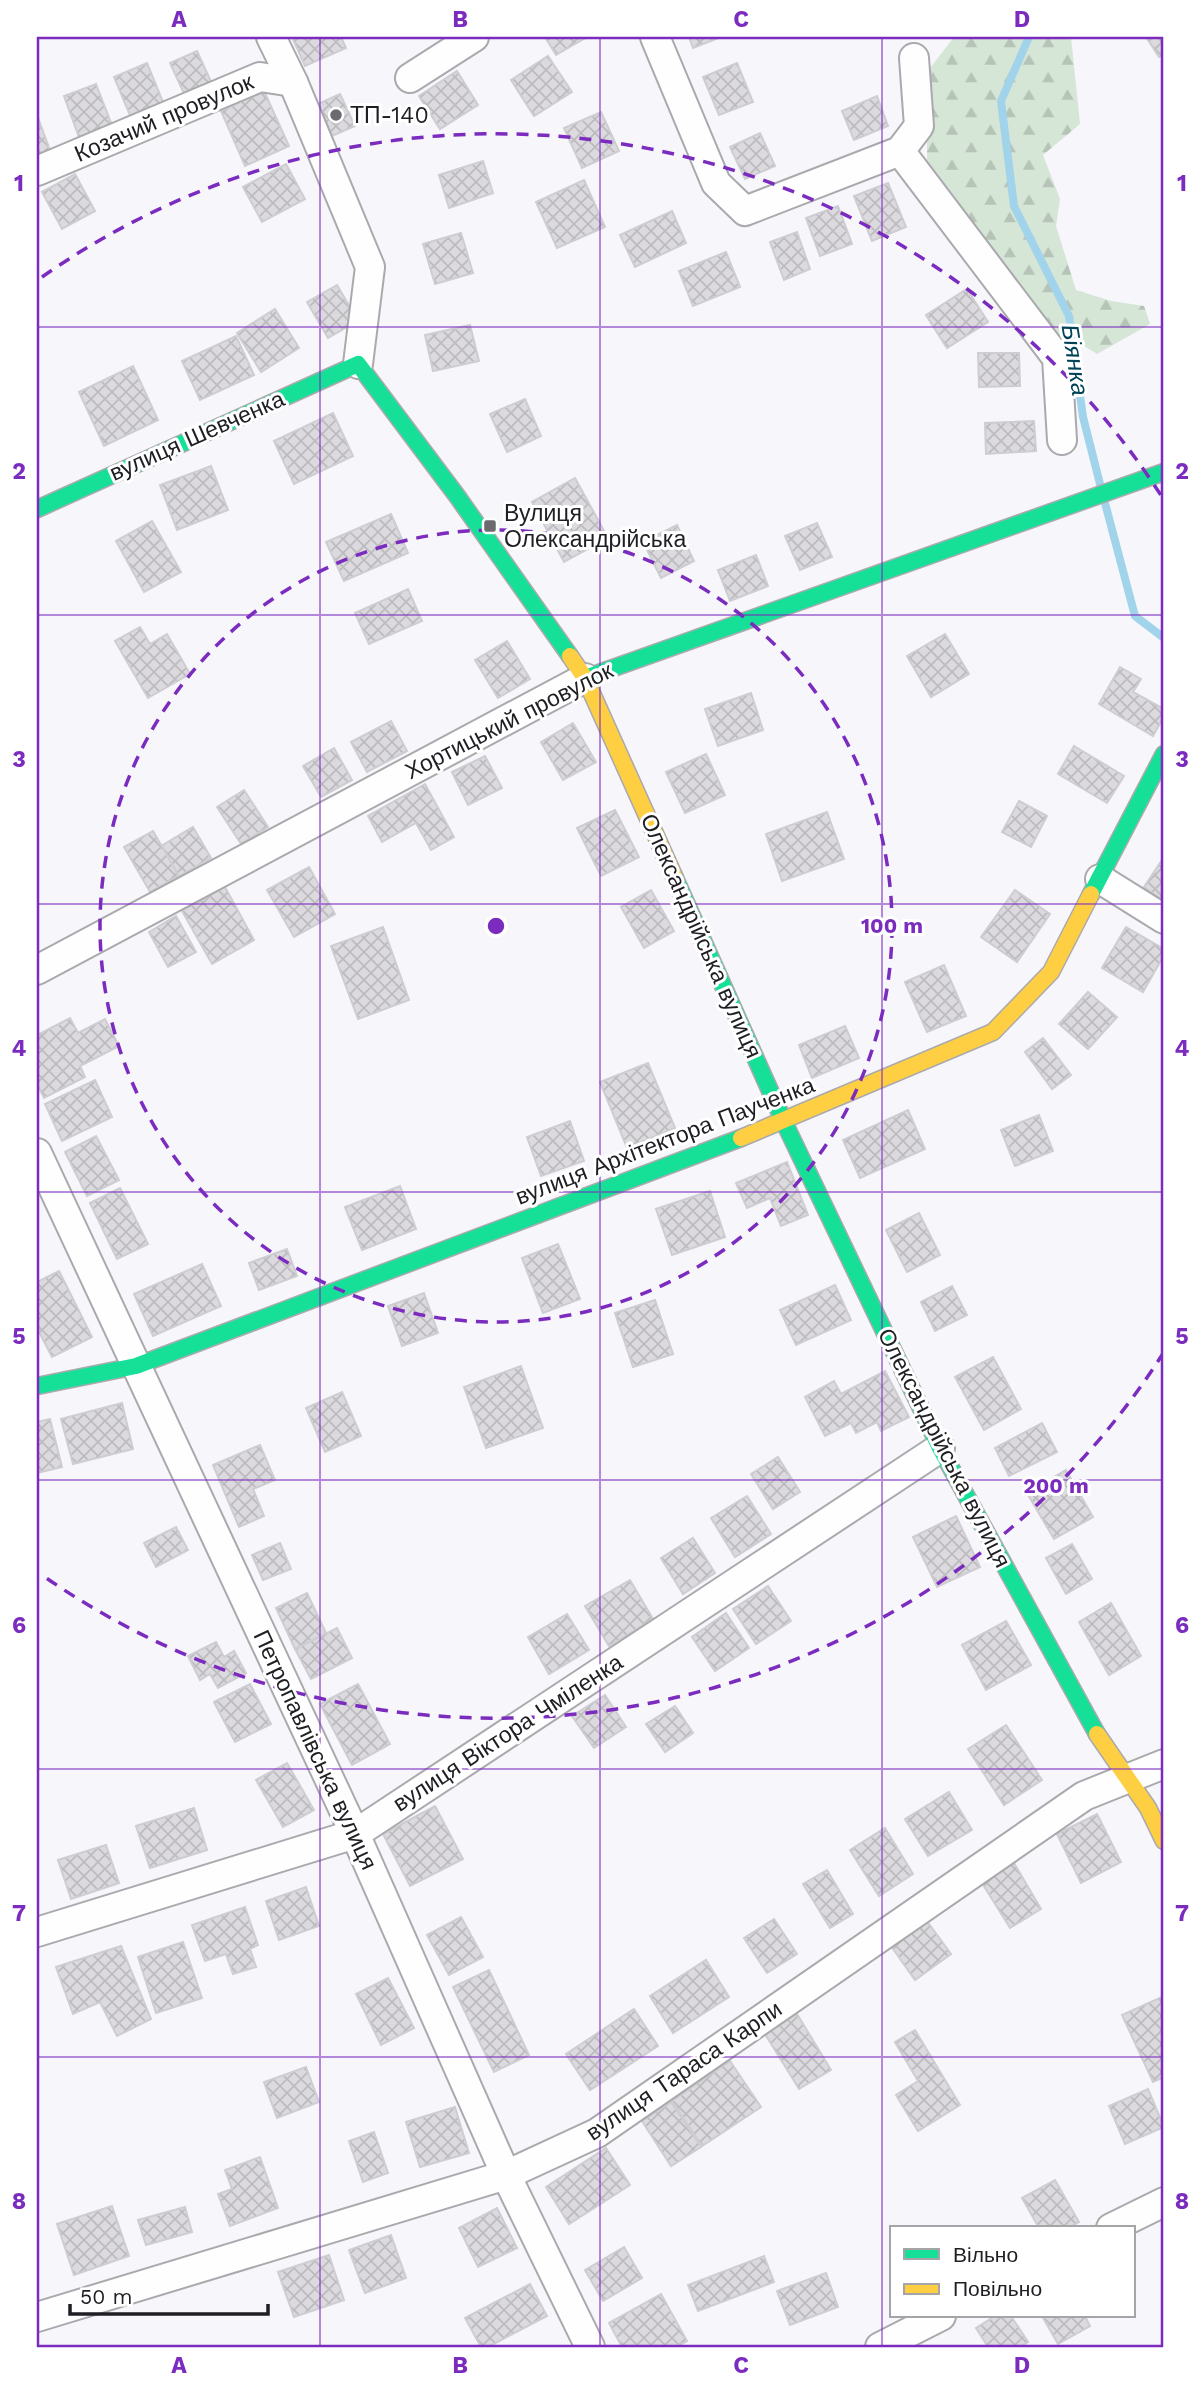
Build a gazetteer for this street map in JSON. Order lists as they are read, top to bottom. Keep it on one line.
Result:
{"streets":{"street":["Козачий провулок","вулиця Шевченка","Хортицький провулок","Олександрійська вулиця","вулиця Архітектора Паученка","вулиця Віктора Чміленка","Петропавлівська вулиця","вулиця Тараса Карпи"]},"crossings":[["вулиця Шевченка","Олександрійська вулиця"],["Хортицький провулок","Олександрійська вулиця"],["Олександрійська вулиця","вулиця Архітектора Паученка"],["Олександрійська вулиця","вулиця Віктора Чміленка"],["Олександрійська вулиця","вулиця Тараса Карпи"],["вулиця Архітектора Паученка","Петропавлівська вулиця"],["вулиця Віктора Чміленка","Петропавлівська вулиця"],["Петропавлівська вулиця","вулиця Тараса Карпи"]],"water":["Біянка"],"places":{"other":["ТП-140"],"transit":["Вулиця Олександрійська"]},"legend":["Вільно","Повільно"],"scale_bar":"50 m","grid":{"columns":["A","B","C","D"],"rows":["1","2","3","4","5","6","7","8"]},"rings":["100 m","200 m"]}
